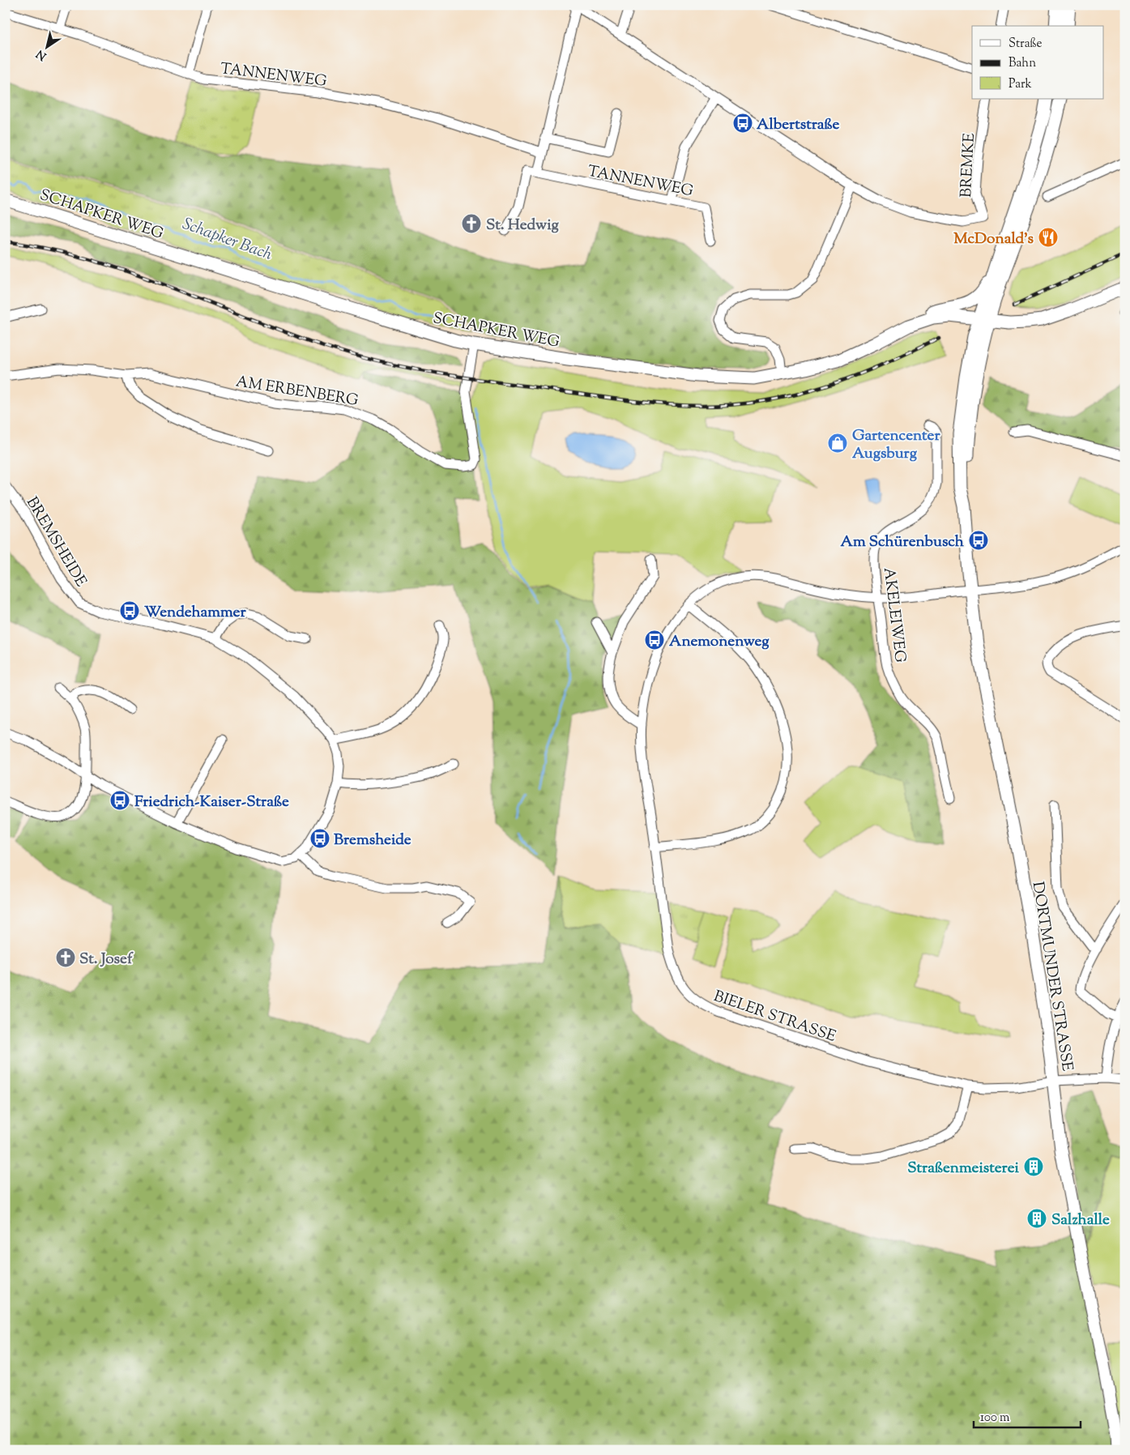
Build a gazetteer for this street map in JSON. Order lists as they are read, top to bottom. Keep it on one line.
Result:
{"streets":{"main road":["SCHAPKER WEG","DORTMUNDER STRASSE"],"street":["TANNENWEG","BREMKE","AM ERBENBERG","BREMSHEIDE","AKELEIWEG","BIELER STRASSE"]},"crossings":[["SCHAPKER WEG","AM ERBENBERG"],["SCHAPKER WEG","DORTMUNDER STRASSE"],["AKELEIWEG","BIELER STRASSE"],["DORTMUNDER STRASSE","BIELER STRASSE"]],"water":["Schapker Bach"],"places":{"bus stop":["Albertstraße","Am Schürenbusch","Wendehammer","Anemonenweg","Friedrich-Kaiser-Straße","Bremsheide"],"church":["St. Hedwig","St. Josef"],"restaurant":["McDonald's"],"shop":["Gartencenter Augsburg"],"building":["Straßenmeisterei","Salzhalle"]},"legend":["Straße","Bahn","Park"],"scale_bar":"100 m","north":"bottom left"}
